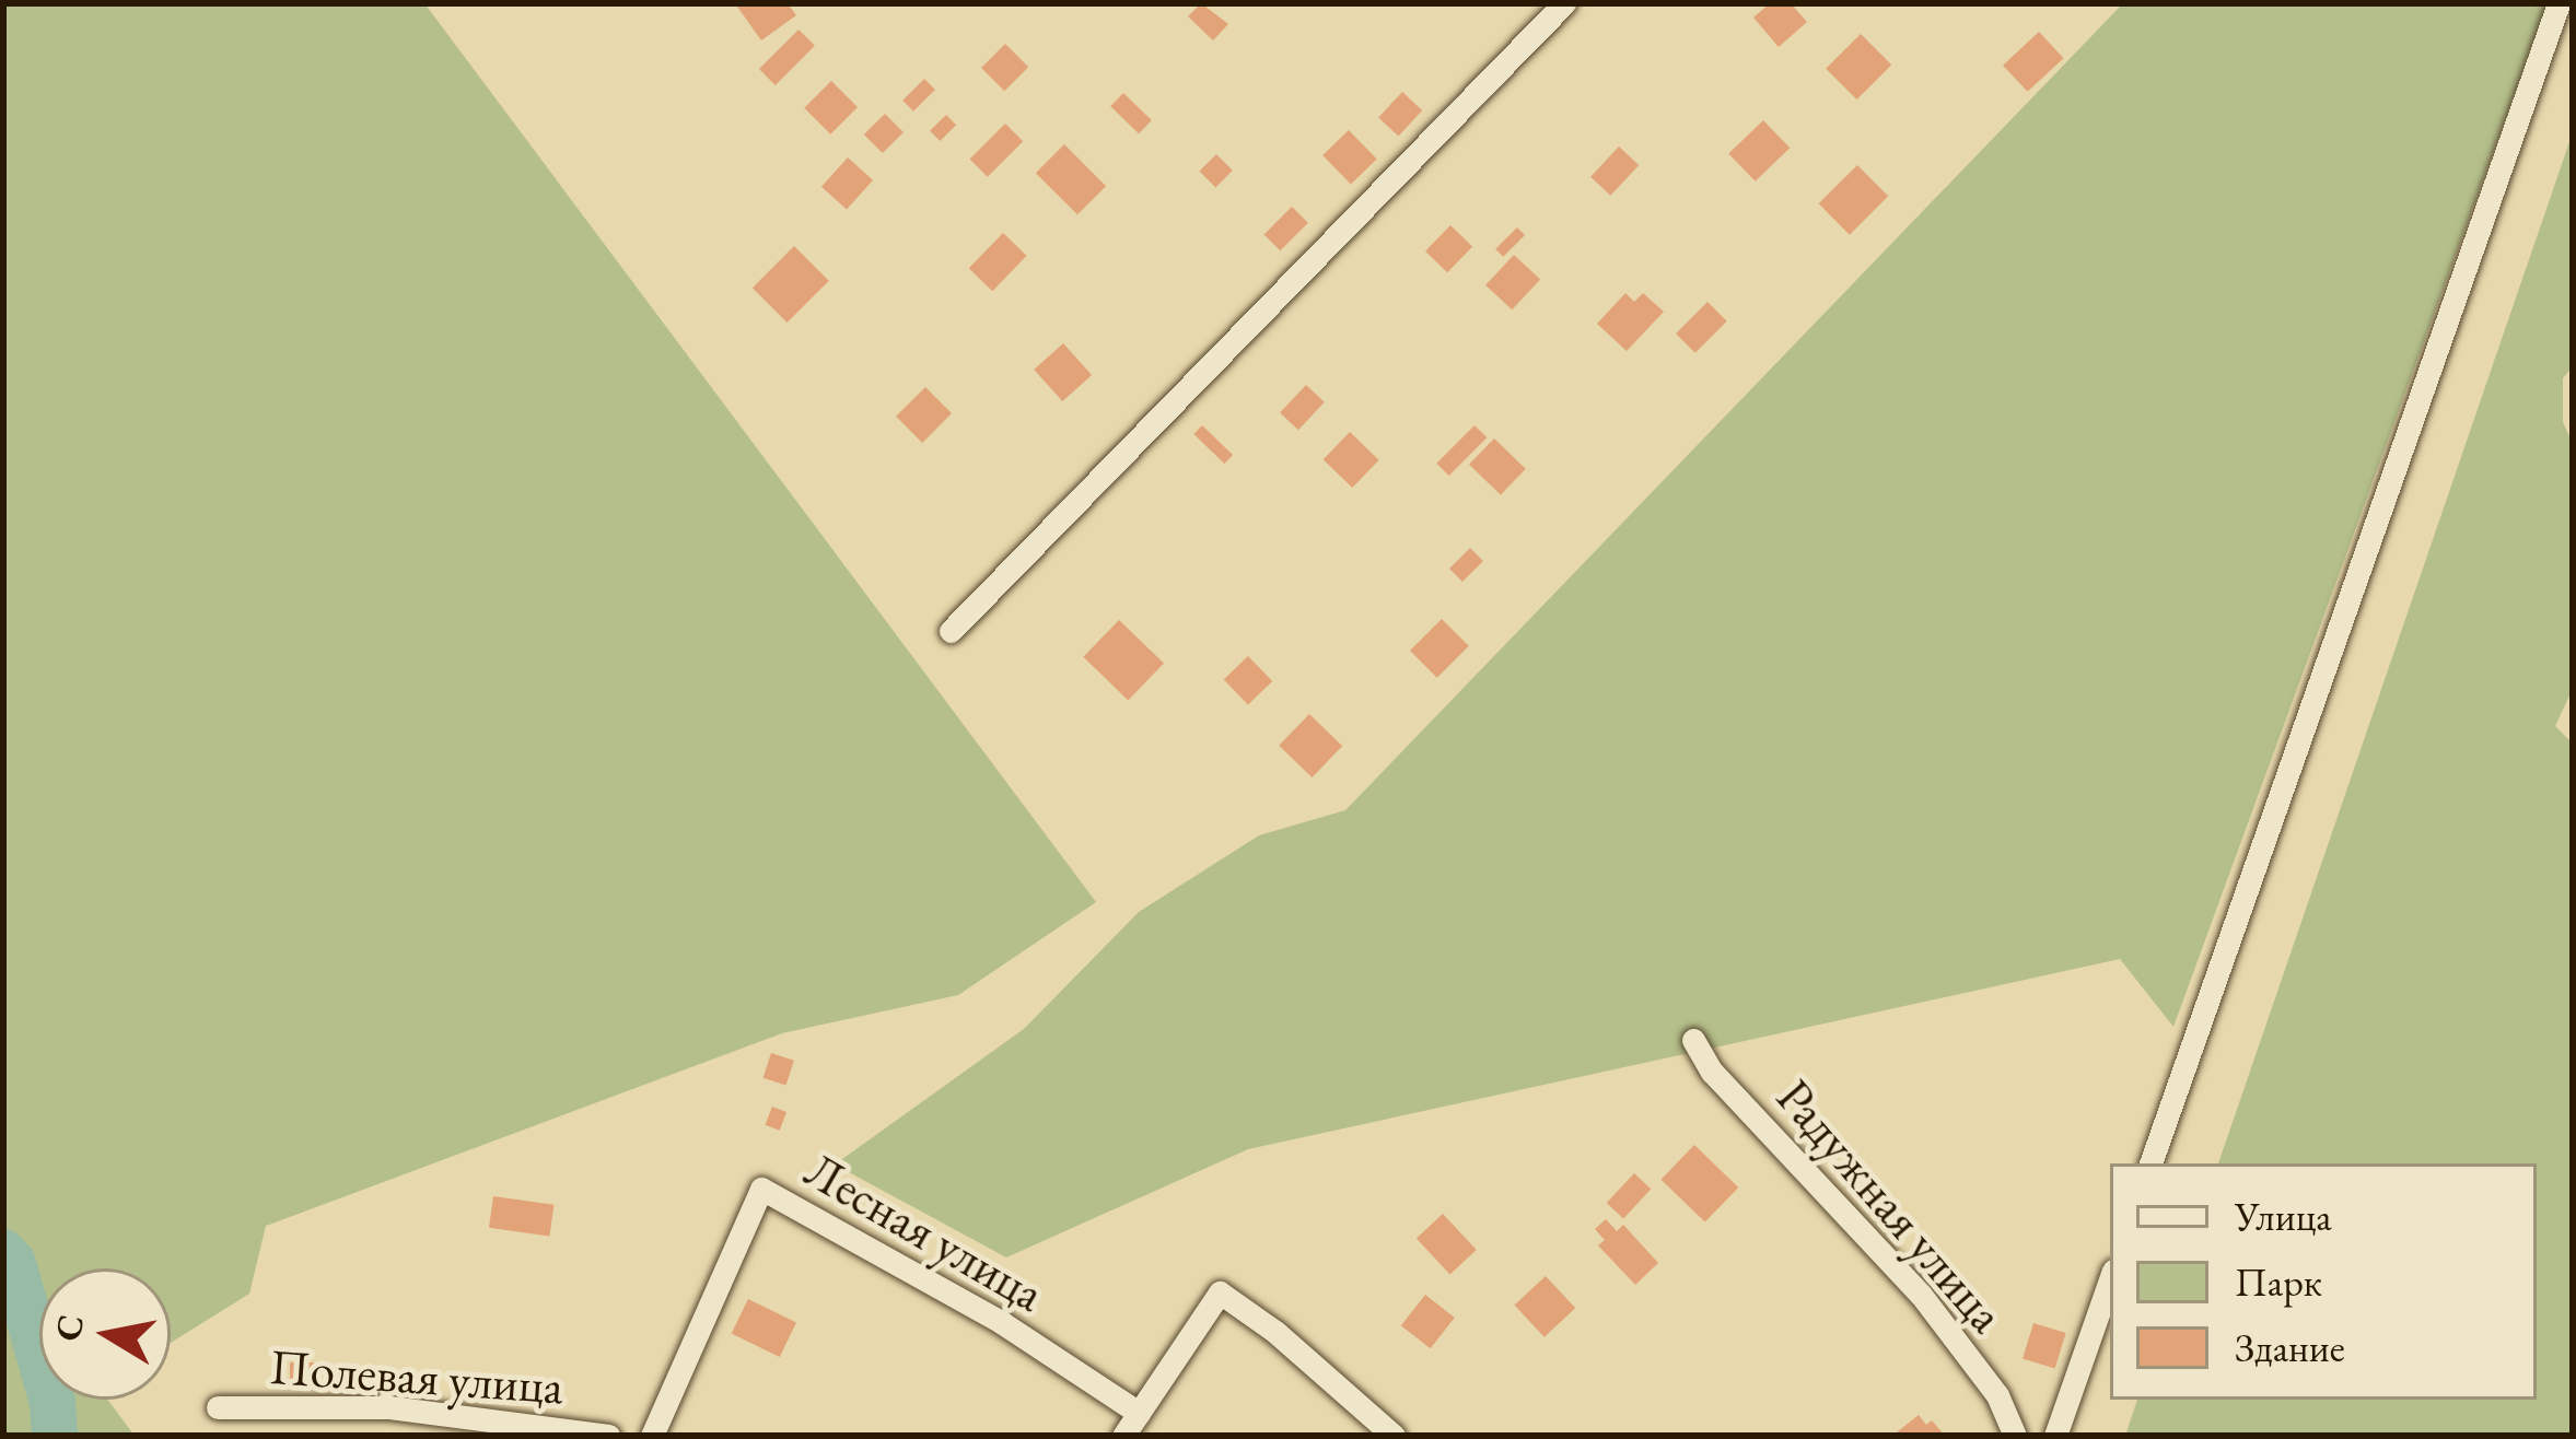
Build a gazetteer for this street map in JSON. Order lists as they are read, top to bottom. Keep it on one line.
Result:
{"streets":{"street":["Радужная улица","Лесная улица","Полевая улица"]},"legend":["Улица","Парк","Здание"],"north":"left"}
